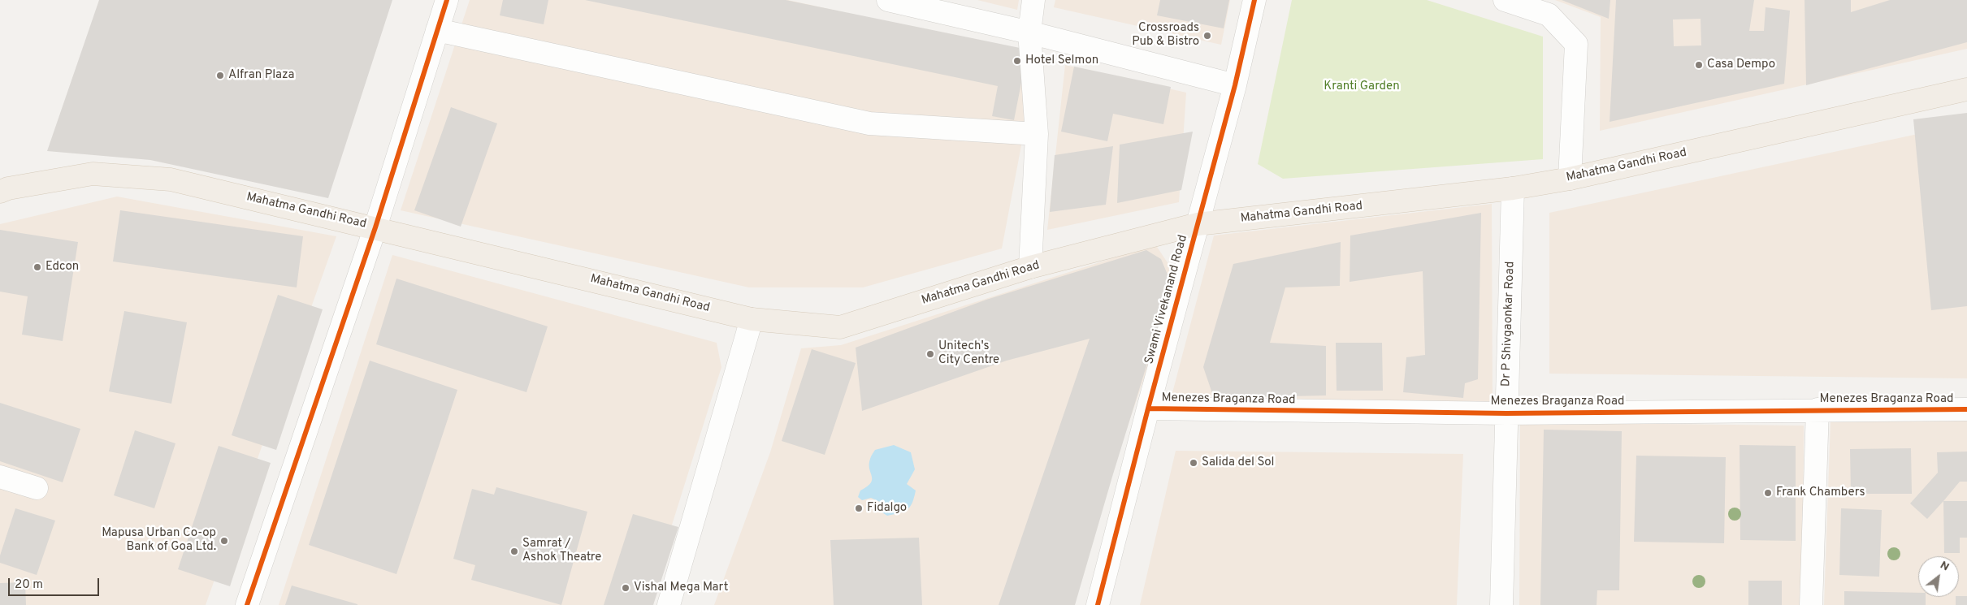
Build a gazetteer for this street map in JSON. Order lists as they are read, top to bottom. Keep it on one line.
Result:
{"streets":{"main road":["Mahatma Gandhi Road"],"street":["Swami Vivekanand Road","Dr P Shivgaonkar Road","Menezes Braganza Road"]},"crossings":[["Mahatma Gandhi Road","Swami Vivekanand Road"],["Mahatma Gandhi Road","Dr P Shivgaonkar Road"],["Swami Vivekanand Road","Menezes Braganza Road"],["Dr P Shivgaonkar Road","Menezes Braganza Road"]],"parks":["Kranti Garden"],"places":["Crossroads Pub & Bistro","Hotel Selmon","Casa Dempo","Alfran Plaza","Edcon","Unitech's City Centre","Salida del Sol","Frank Chambers","Fidalgo","Mapusa Urban Co-op Bank of Goa Ltd.","Samrat / Ashok Theatre","Vishal Mega Mart"],"scale_bar":"20 m","north":"top right"}
